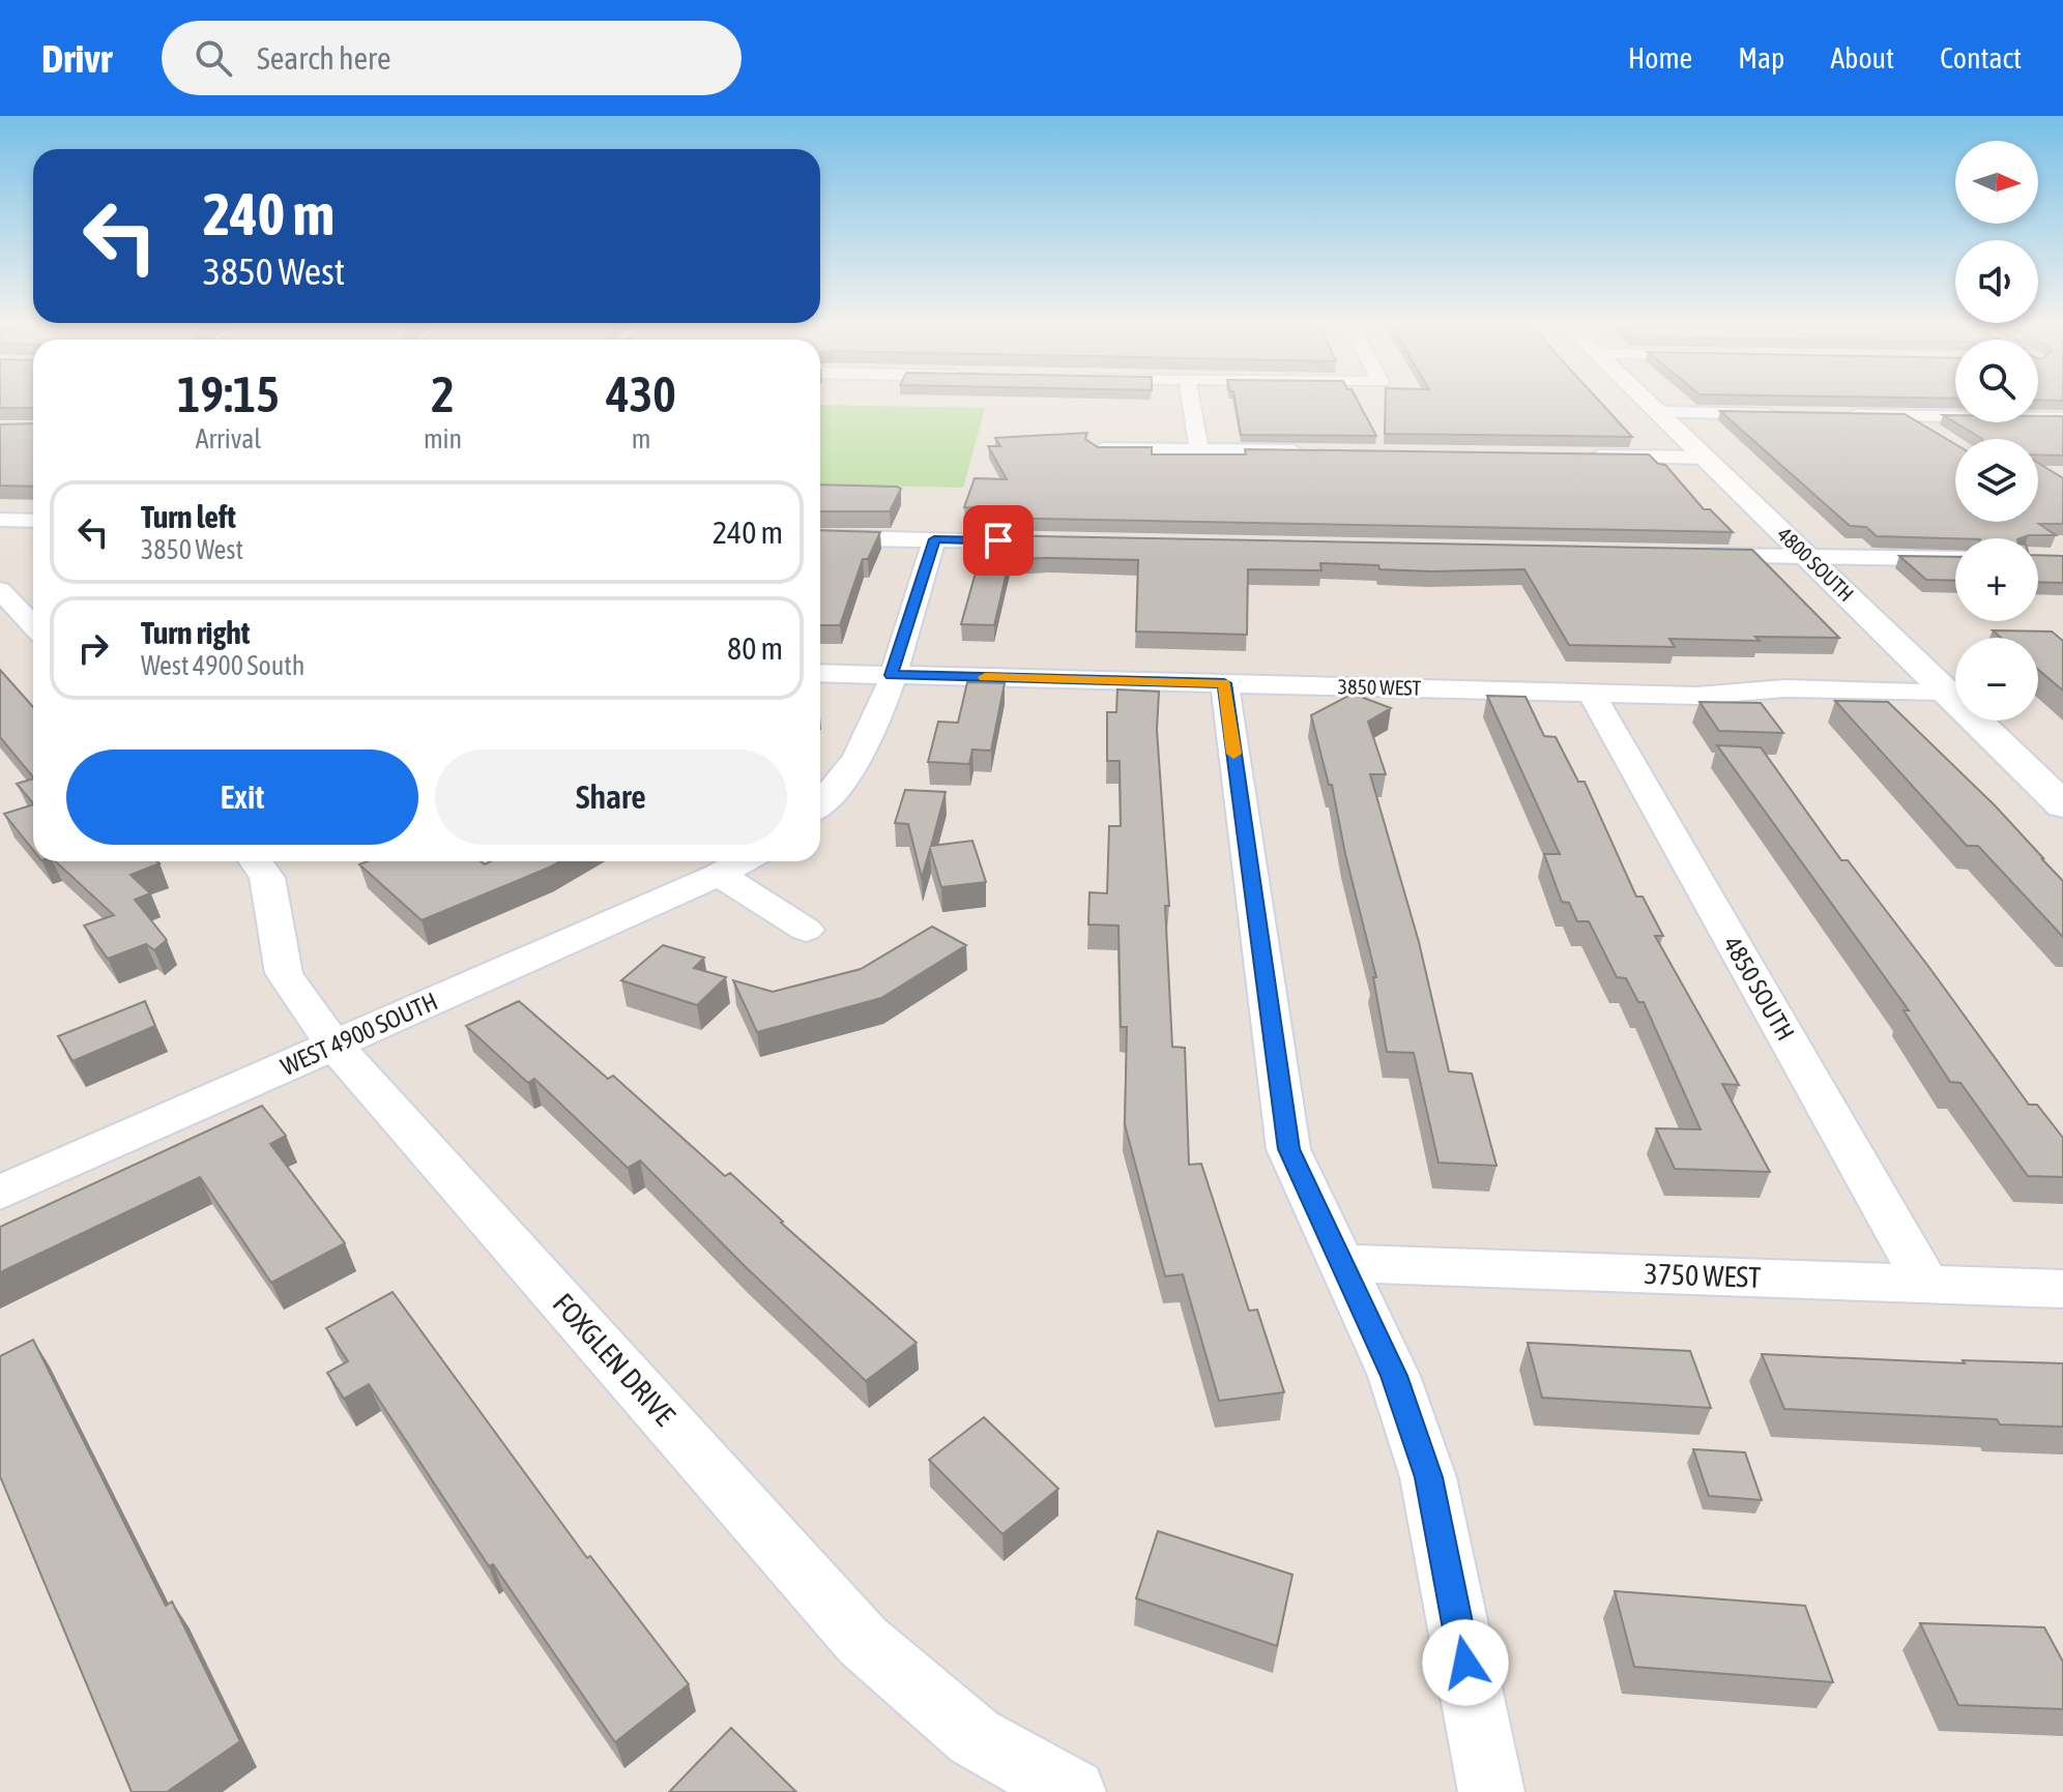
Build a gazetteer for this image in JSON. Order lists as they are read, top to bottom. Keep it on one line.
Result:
{"streets":{"street":["4800 SOUTH","3850 WEST","4850 SOUTH","WEST 4900 SOUTH","3750 WEST","FOXGLEN DRIVE"]},"crossings":[["4800 SOUTH","3850 WEST"],["3850 WEST","4850 SOUTH"],["4850 SOUTH","3750 WEST"],["WEST 4900 SOUTH","FOXGLEN DRIVE"]],"north":"right","page":{"header":"Drivr","search":"Search here","nav":["Home","Map","About","Contact"],"map_buttons":["+","−"],"turn":["240 m","3850 West"],"eta":["19:15","Arrival","2","min","430","m"],"list":[{"name":"Turn left","note":"3850 West","value":"240 m"},{"name":"Turn right","note":"West 4900 South","value":"80 m"}],"buttons":["Exit","Share"]}}
